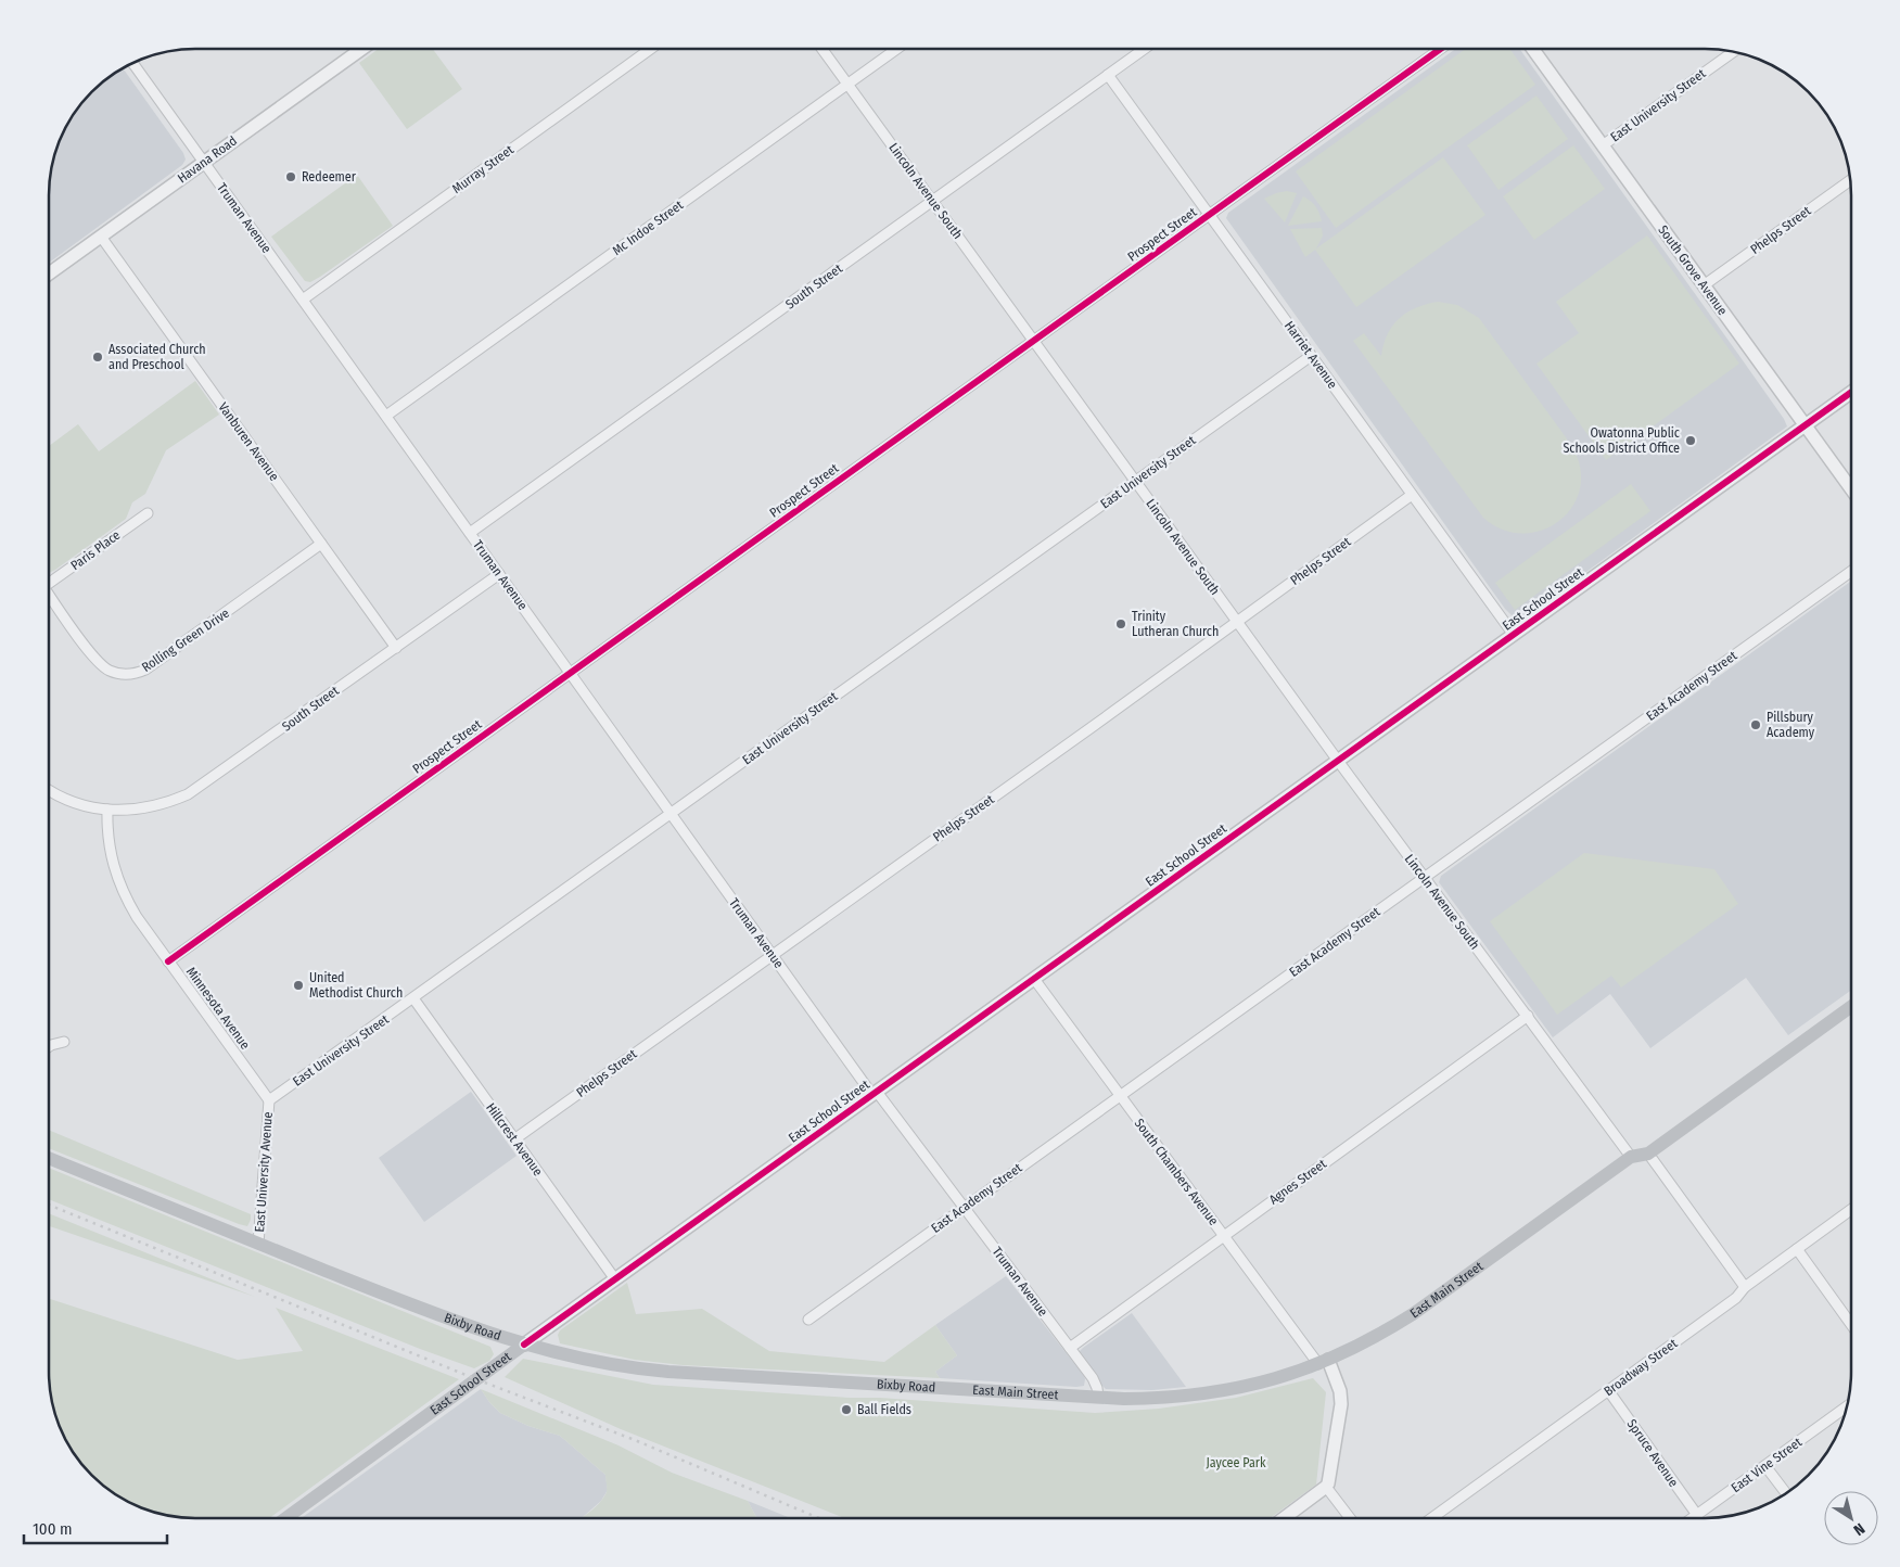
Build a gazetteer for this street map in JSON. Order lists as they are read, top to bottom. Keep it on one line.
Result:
{"streets":{"main road":["East School Street","East Main Street","Bixby Road"],"street":["East University Street","Havana Road","Murray Street","Lincoln Avenue South","Truman Avenue","Mc Indoe Street","Phelps Street","Prospect Street","South Grove Avenue","South Street","Harriet Avenue","Vanburen Avenue","Paris Place","Rolling Green Drive","East Academy Street","Minnesota Avenue","Hillcrest Avenue","East University Avenue","South Chambers Avenue","Agnes Street","Broadway Street","Spruce Avenue","East Vine Street"]},"crossings":[["East University Street","Lincoln Avenue South"],["East University Street","Truman Avenue"],["East University Street","South Grove Avenue"],["East University Street","Harriet Avenue"],["East University Street","Minnesota Avenue"],["East University Street","Hillcrest Avenue"],["East University Street","East University Avenue"],["Havana Road","Truman Avenue"],["Havana Road","Vanburen Avenue"],["Murray Street","Truman Avenue"],["Lincoln Avenue South","Mc Indoe Street"],["Lincoln Avenue South","Phelps Street"],["Lincoln Avenue South","Prospect Street"],["Lincoln Avenue South","South Street"],["Lincoln Avenue South","East School Street"],["Lincoln Avenue South","East Academy Street"],["Lincoln Avenue South","Agnes Street"],["Lincoln Avenue South","East Main Street"],["Truman Avenue","Mc Indoe Street"],["Truman Avenue","Phelps Street"],["Truman Avenue","Prospect Street"],["Truman Avenue","South Street"],["Truman Avenue","East School Street"],["Truman Avenue","East Academy Street"],["Truman Avenue","Agnes Street"],["Truman Avenue","East Main Street"],["Phelps Street","South Grove Avenue"],["Phelps Street","Harriet Avenue"],["Phelps Street","Hillcrest Avenue"],["Prospect Street","Harriet Avenue"],["Prospect Street","Minnesota Avenue"],["South Grove Avenue","East School Street"],["South Street","Harriet Avenue"],["South Street","Vanburen Avenue"],["South Street","Minnesota Avenue"],["Harriet Avenue","East School Street"],["Vanburen Avenue","Rolling Green Drive"],["East School Street","Hillcrest Avenue"],["East School Street","South Chambers Avenue"],["East School Street","Bixby Road"],["East Academy Street","South Chambers Avenue"],["Minnesota Avenue","East University Avenue"],["East University Avenue","Bixby Road"],["South Chambers Avenue","Agnes Street"],["South Chambers Avenue","East Main Street"],["East Main Street","Bixby Road"],["Broadway Street","Spruce Avenue"],["Spruce Avenue","East Vine Street"]],"parks":["Jaycee Park"],"places":["Redeemer","Associated Church and Preschool","Owatonna Public Schools District Office","Trinity Lutheran Church","Pillsbury Academy","United Methodist Church","Ball Fields"],"scale_bar":"100 m","north":"bottom right"}
